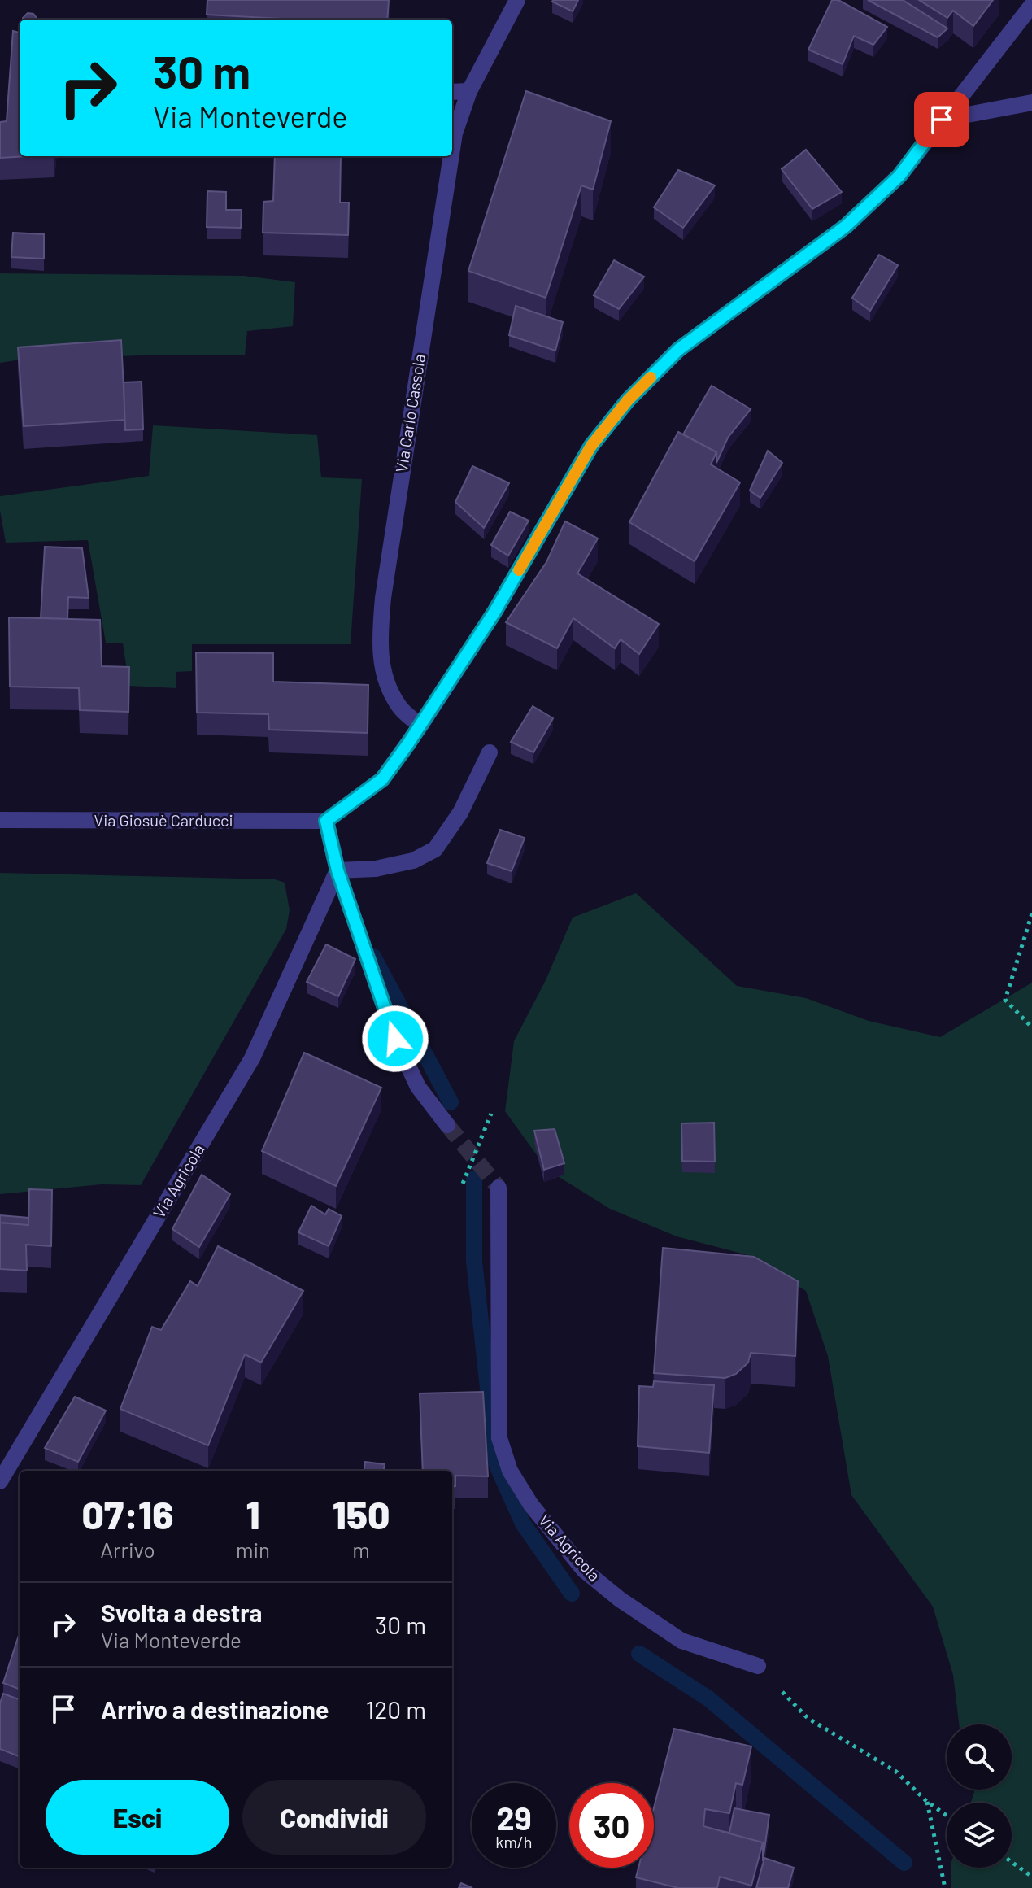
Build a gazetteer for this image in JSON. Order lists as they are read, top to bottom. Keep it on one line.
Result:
{"streets":{"street":["Via Carlo Cassola","Via Giosuè Carducci","Via Agricola"]},"page":{"turn":["30 m","Via Monteverde"],"eta":["07:16","Arrivo","1","min","150","m"],"list":[{"name":"Svolta a destra","note":"Via Monteverde","value":"30 m"},{"name":"Arrivo a destinazione","value":"120 m"}],"buttons":["Esci","Condividi"],"speed":"29 km/h","limit":"30"}}
